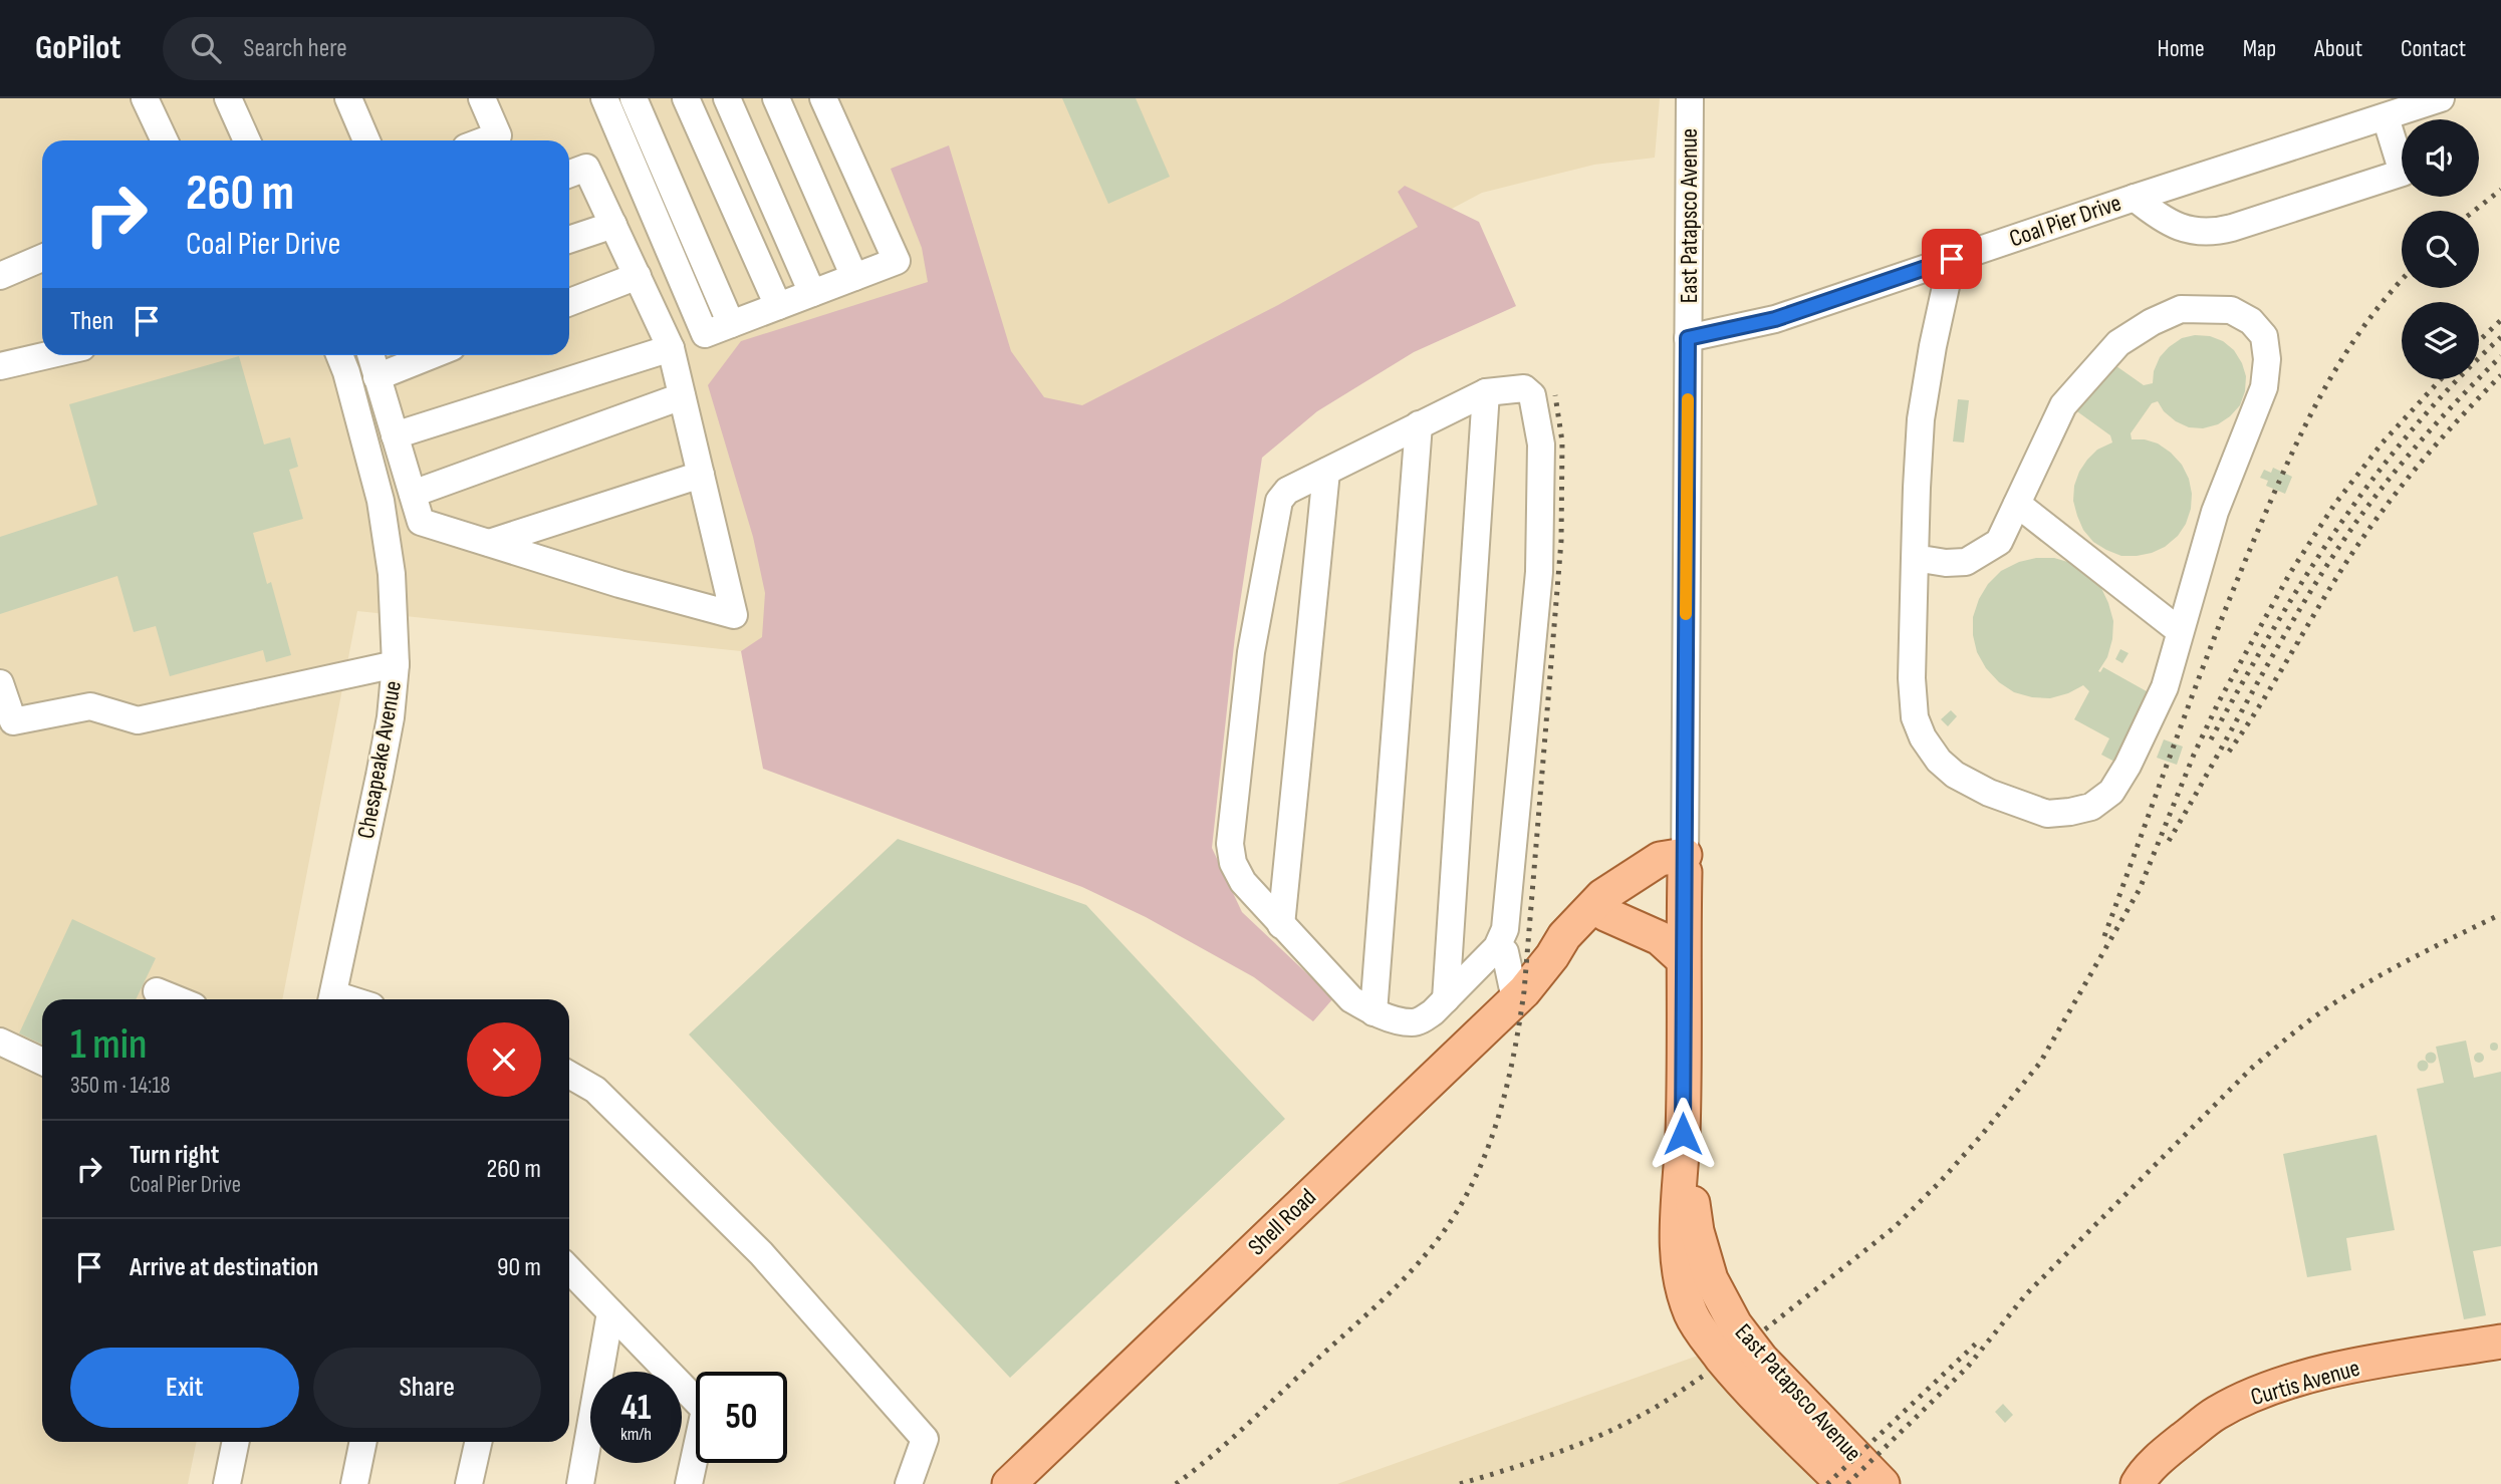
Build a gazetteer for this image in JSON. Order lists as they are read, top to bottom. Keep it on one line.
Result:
{"streets":{"main road":["East Patapsco Avenue","Shell Road","Curtis Avenue"],"street":["Coal Pier Drive","Chesapeake Avenue"]},"crossings":[["East Patapsco Avenue","Coal Pier Drive"],["East Patapsco Avenue","Shell Road"]],"page":{"header":"GoPilot","search":"Search here","nav":["Home","Map","About","Contact"],"turn":["260 m","Coal Pier Drive"],"then":"Then","heading":["1 min","350 m · 14:18"],"list":[{"name":"Turn right","note":"Coal Pier Drive","value":"260 m"},{"name":"Arrive at destination","value":"90 m"}],"buttons":["Exit","Share"],"speed":"41 km/h","limit":"50"}}
